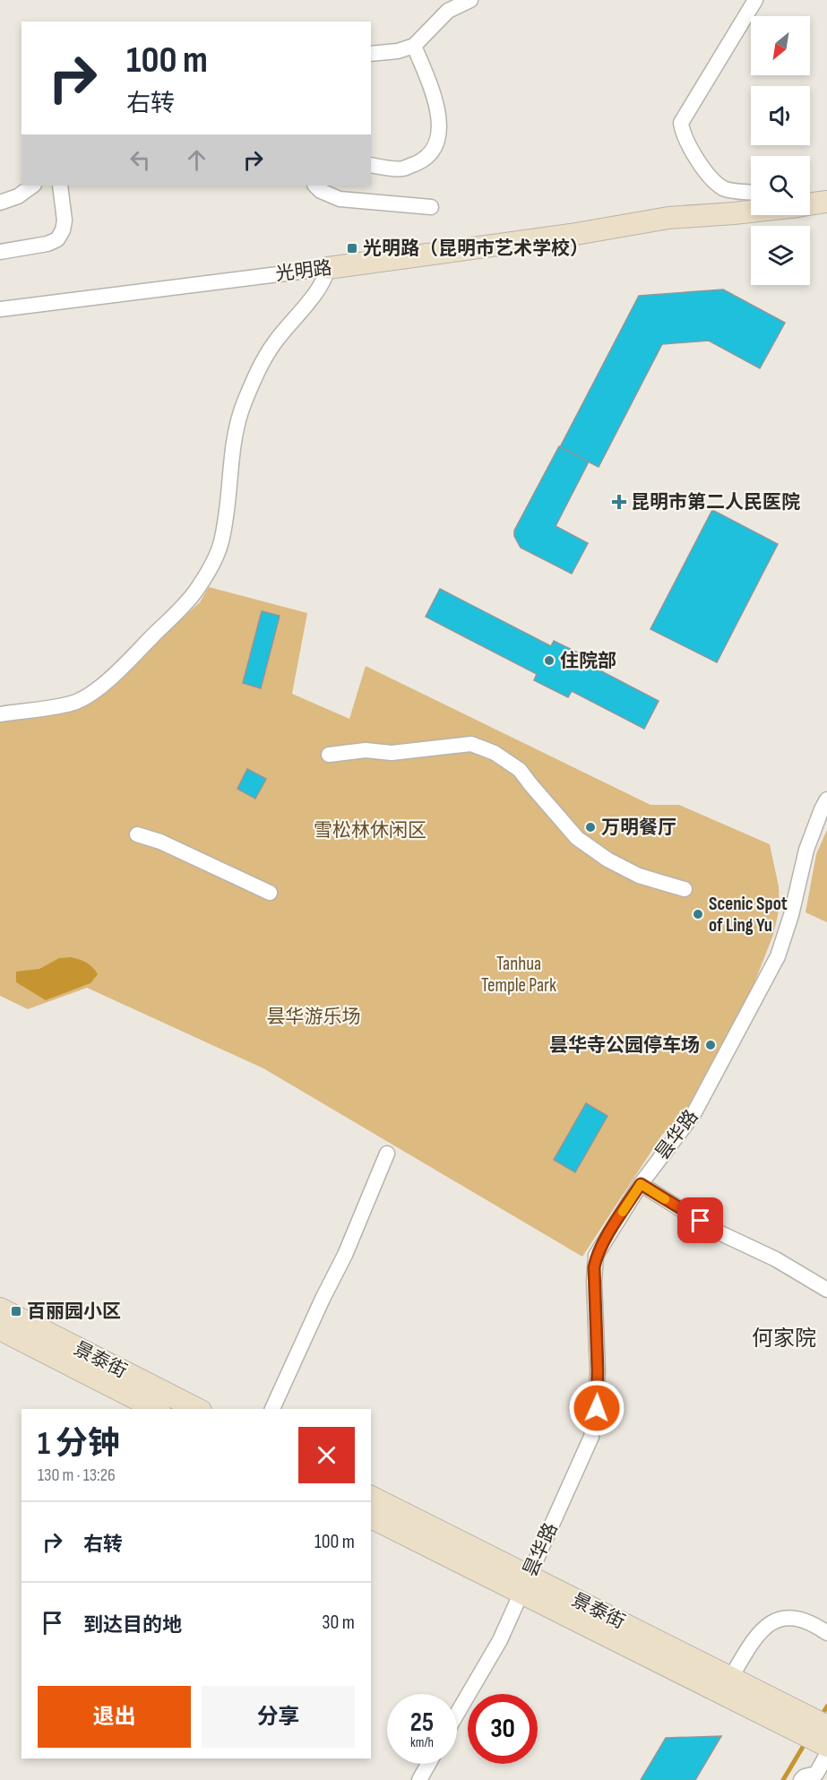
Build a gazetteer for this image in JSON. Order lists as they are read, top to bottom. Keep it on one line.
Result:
{"streets":{"street":["光明路","昙华路","景泰街"]},"crossings":[["昙华路","景泰街"]],"districts":["何家院"],"parks":["雪松林休闲区","Tanhua Temple Park","昙华游乐场"],"places":{"transit":["光明路（昆明市艺术学校）","百丽园小区"],"health":["昆明市第二人民医院"],"other":["住院部","万明餐厅","Scenic Spot of Ling Yu","昙华寺公园停车场"]},"north":"bottom left","page":{"turn":["100 m","右转"],"heading":["1 分钟","130 m · 13:26"],"list":[{"name":"右转","value":"100 m"},{"name":"到达目的地","value":"30 m"}],"buttons":["退出","分享"],"speed":"25 km/h","limit":"30"}}
